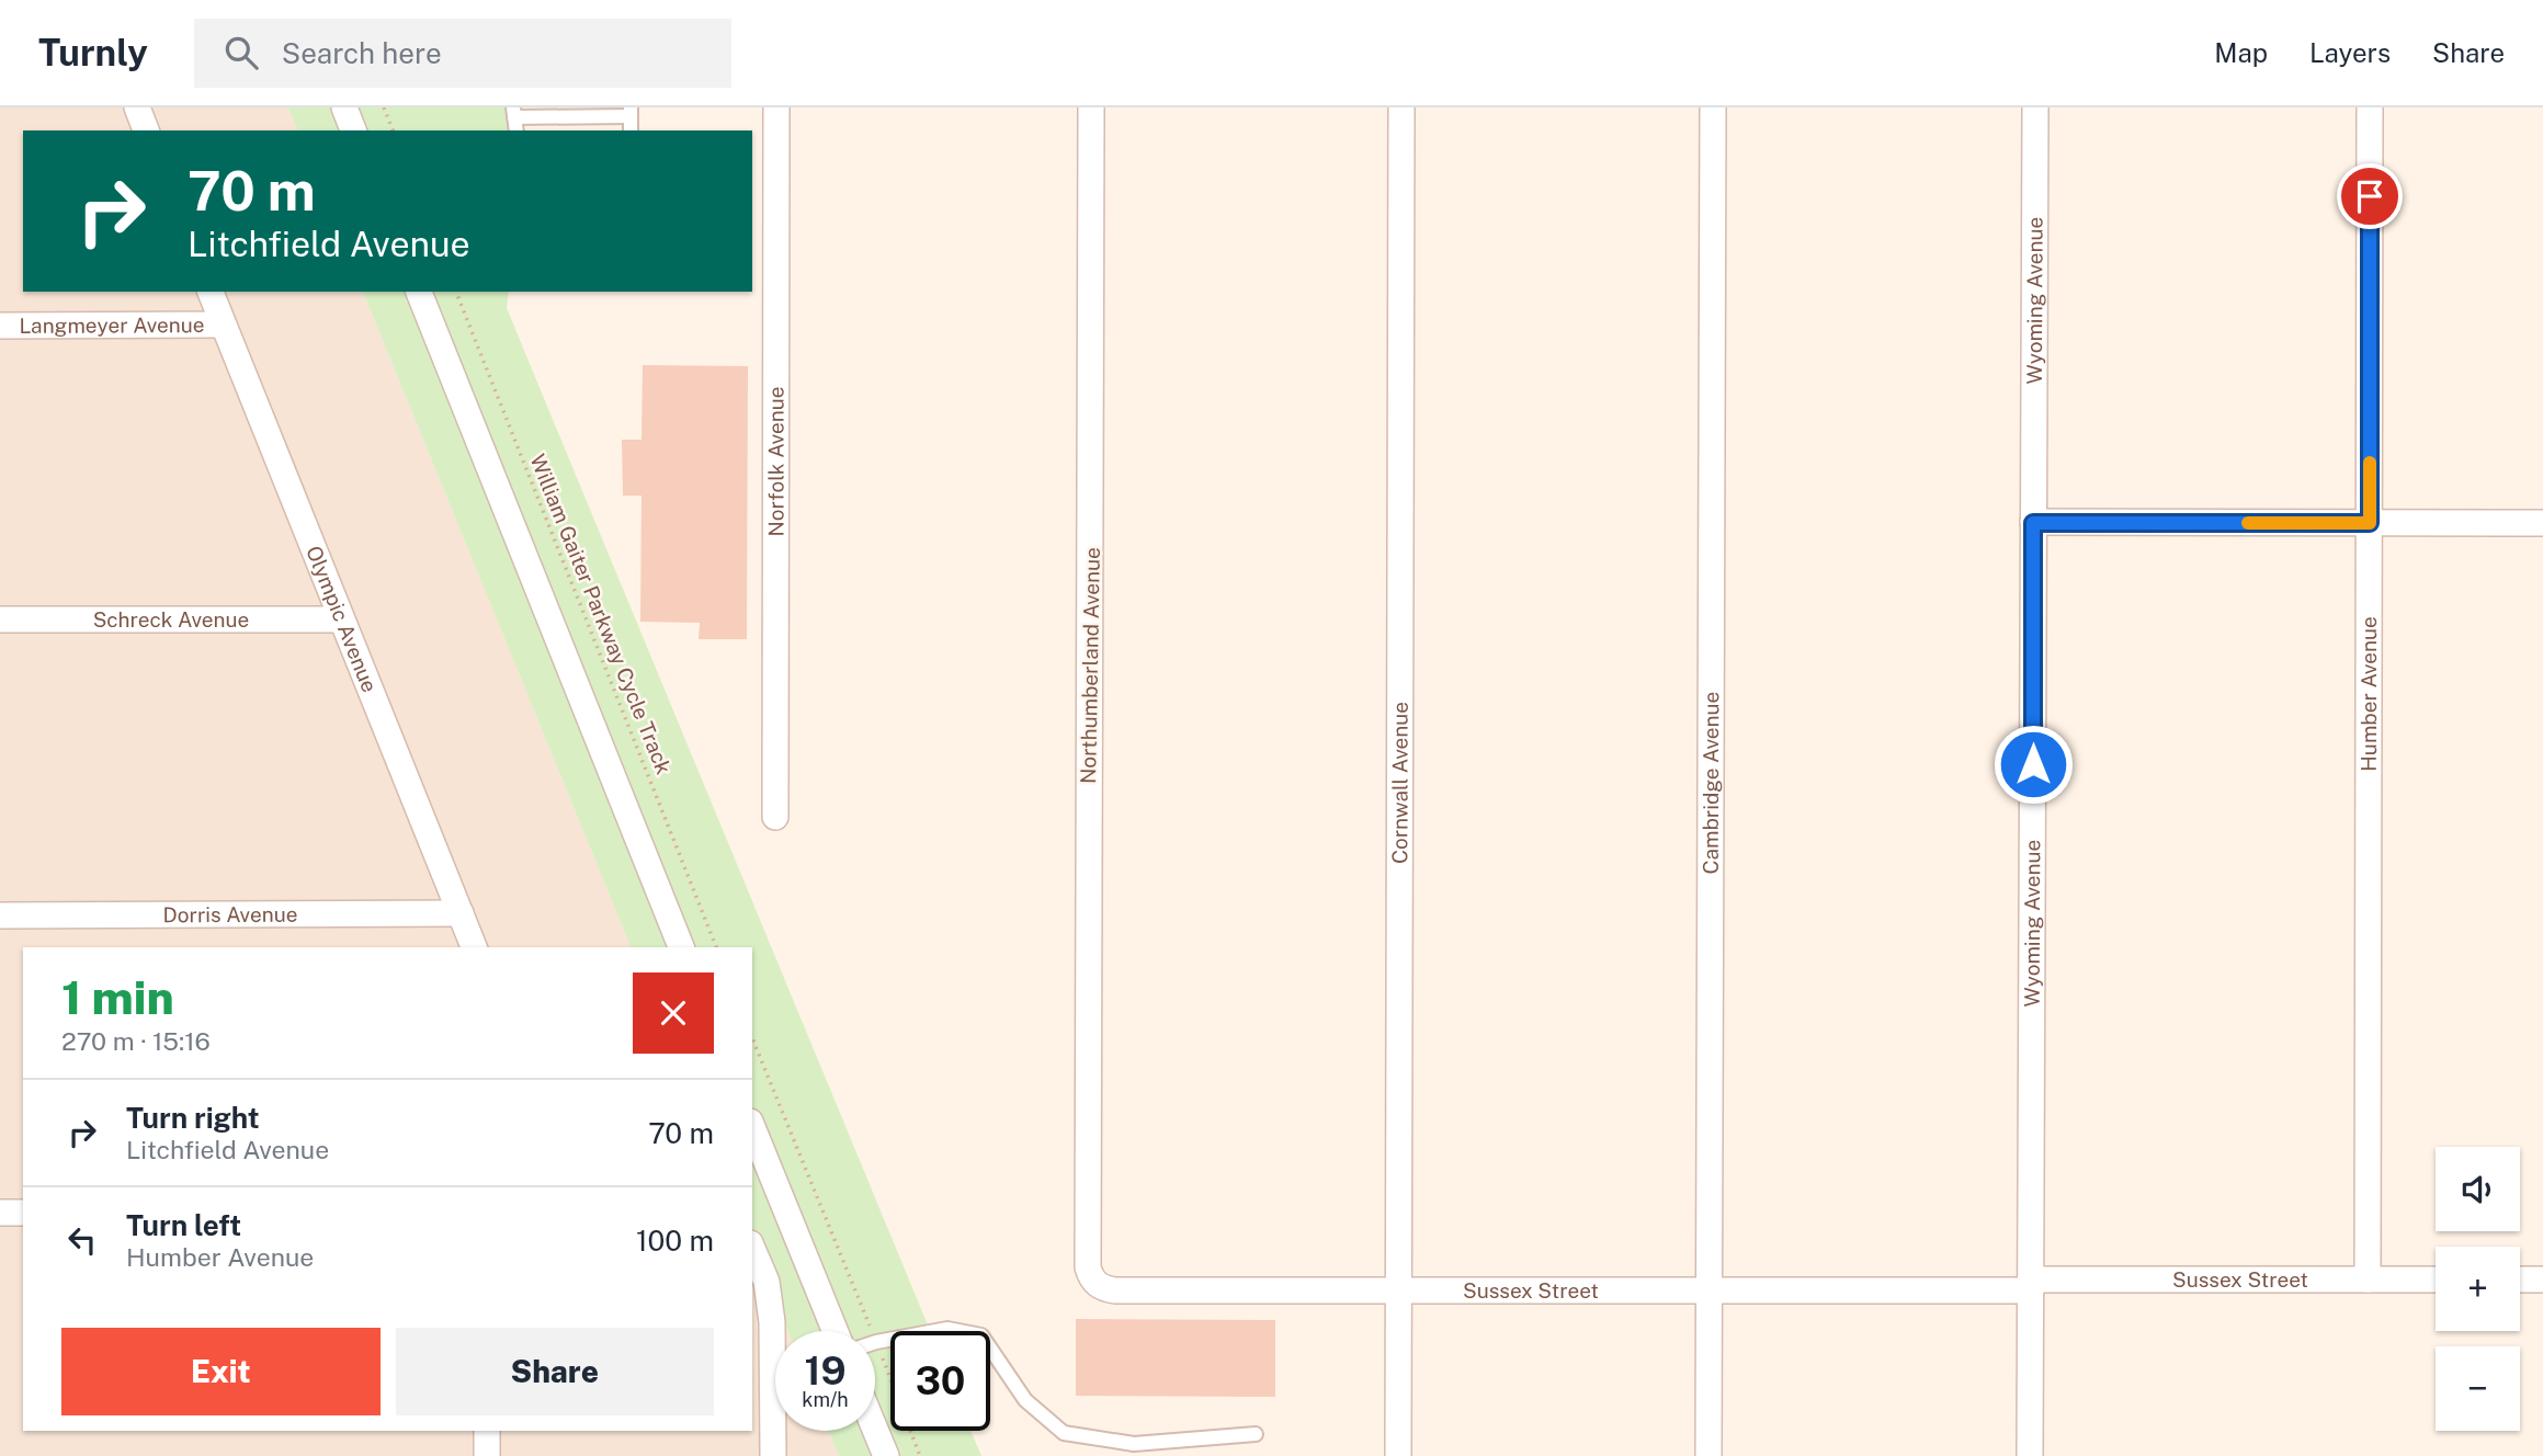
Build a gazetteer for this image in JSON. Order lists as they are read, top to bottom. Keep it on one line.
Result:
{"streets":{"street":["Wyoming Avenue","Langmeyer Avenue","Norfolk Avenue","Schreck Avenue","Olympic Avenue","Northumberland Avenue","Humber Avenue","Cornwall Avenue","Cambridge Avenue","Dorris Avenue","Sussex Street"],"path":["William Gaiter Parkway Cycle Track"]},"crossings":[["Wyoming Avenue","Sussex Street"],["Langmeyer Avenue","Olympic Avenue"],["Schreck Avenue","Olympic Avenue"],["Olympic Avenue","Dorris Avenue"],["Northumberland Avenue","Sussex Street"],["Humber Avenue","Sussex Street"],["Cornwall Avenue","Sussex Street"],["Cambridge Avenue","Sussex Street"]],"page":{"header":"Turnly","search":"Search here","nav":["Map","Layers","Share"],"turn":["70 m","Litchfield Avenue"],"heading":["1 min","270 m · 15:16"],"list":[{"name":"Turn right","note":"Litchfield Avenue","value":"70 m"},{"name":"Turn left","note":"Humber Avenue","value":"100 m"}],"map_buttons":["+","−"],"buttons":["Exit","Share"],"speed":"19 km/h","limit":"30"}}
